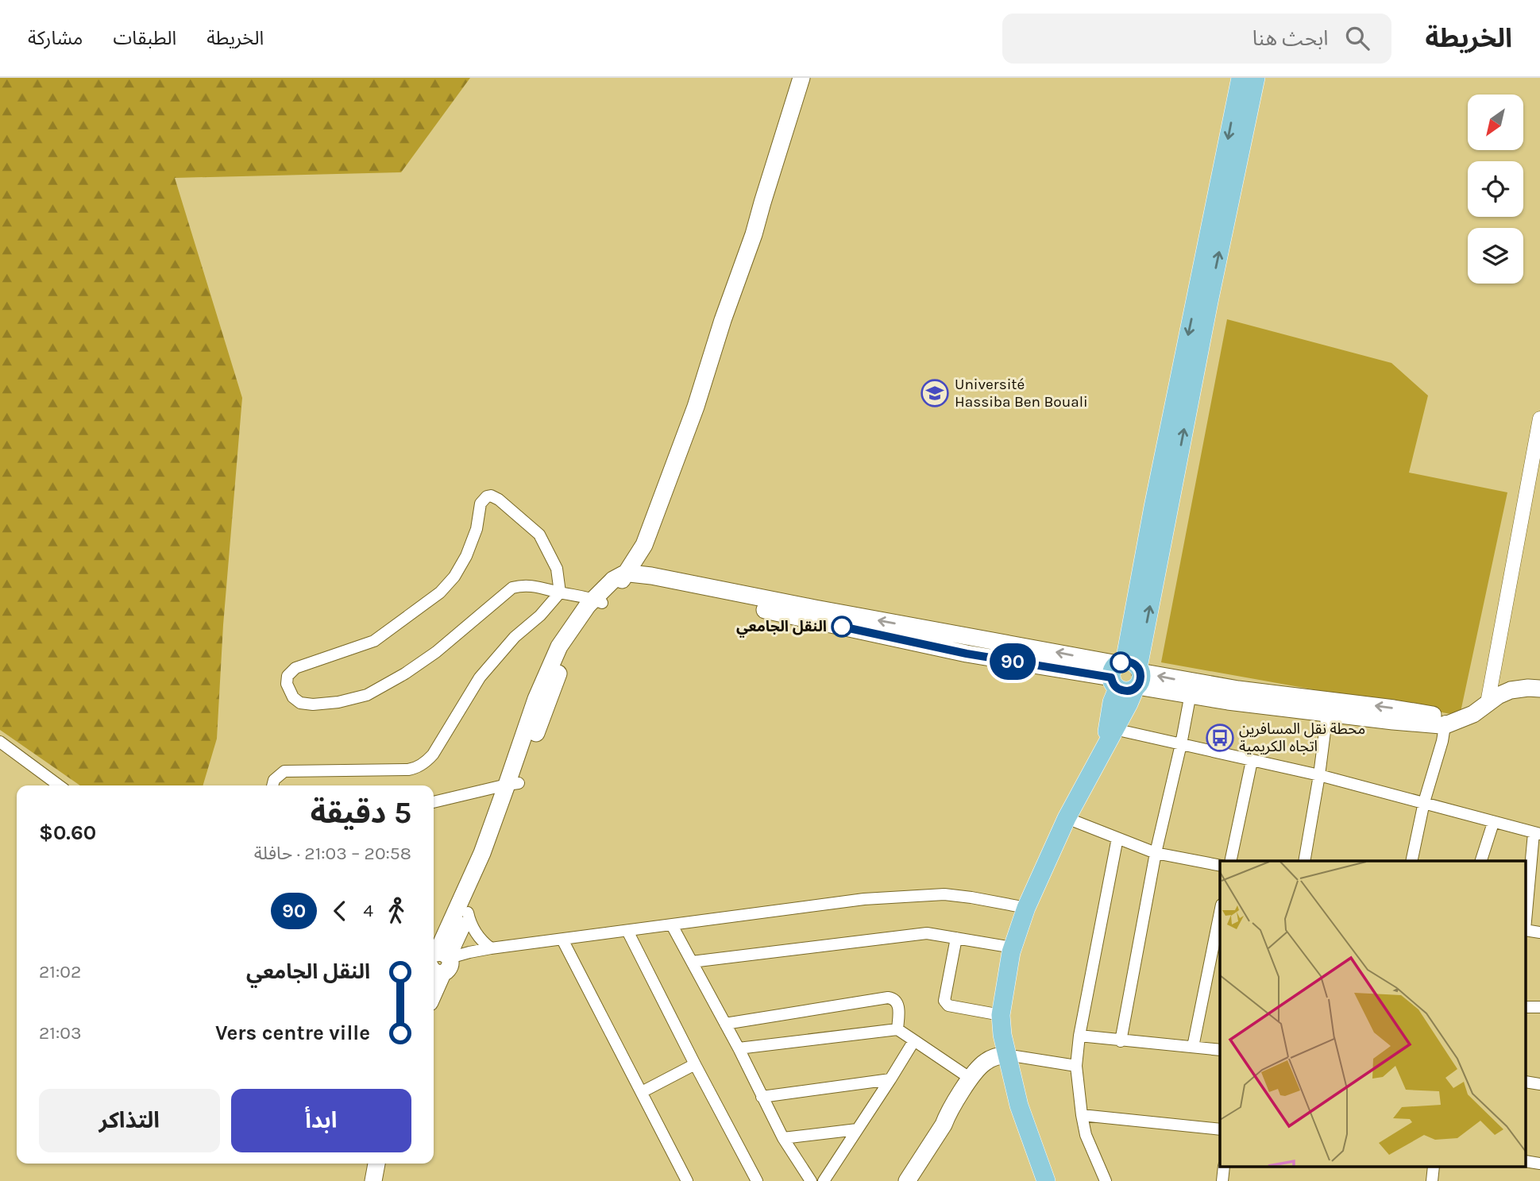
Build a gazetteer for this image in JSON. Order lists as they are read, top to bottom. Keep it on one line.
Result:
{"places":{"school or university":["Université Hassiba Ben Bouali"],"other":["النقل الجامعي"],"bus stop":["محطة نقل المسافرين اتجاه الكريمية"]},"lines":["bus line 90"],"north":"bottom left","page":{"header":"الخريطة","search":"ابحث هنا","nav":["الخريطة","الطبقات","مشاركة"],"on_map":"90","heading":["5 دقيقة","20:58 – 21:03 · حافلة","$0.60"],"legs":["4","90"],"list":[{"name":"النقل الجامعي","value":"21:02"},{"name":"Vers centre ville","value":"21:03"}],"buttons":["ابدأ","التذاكر"]}}
